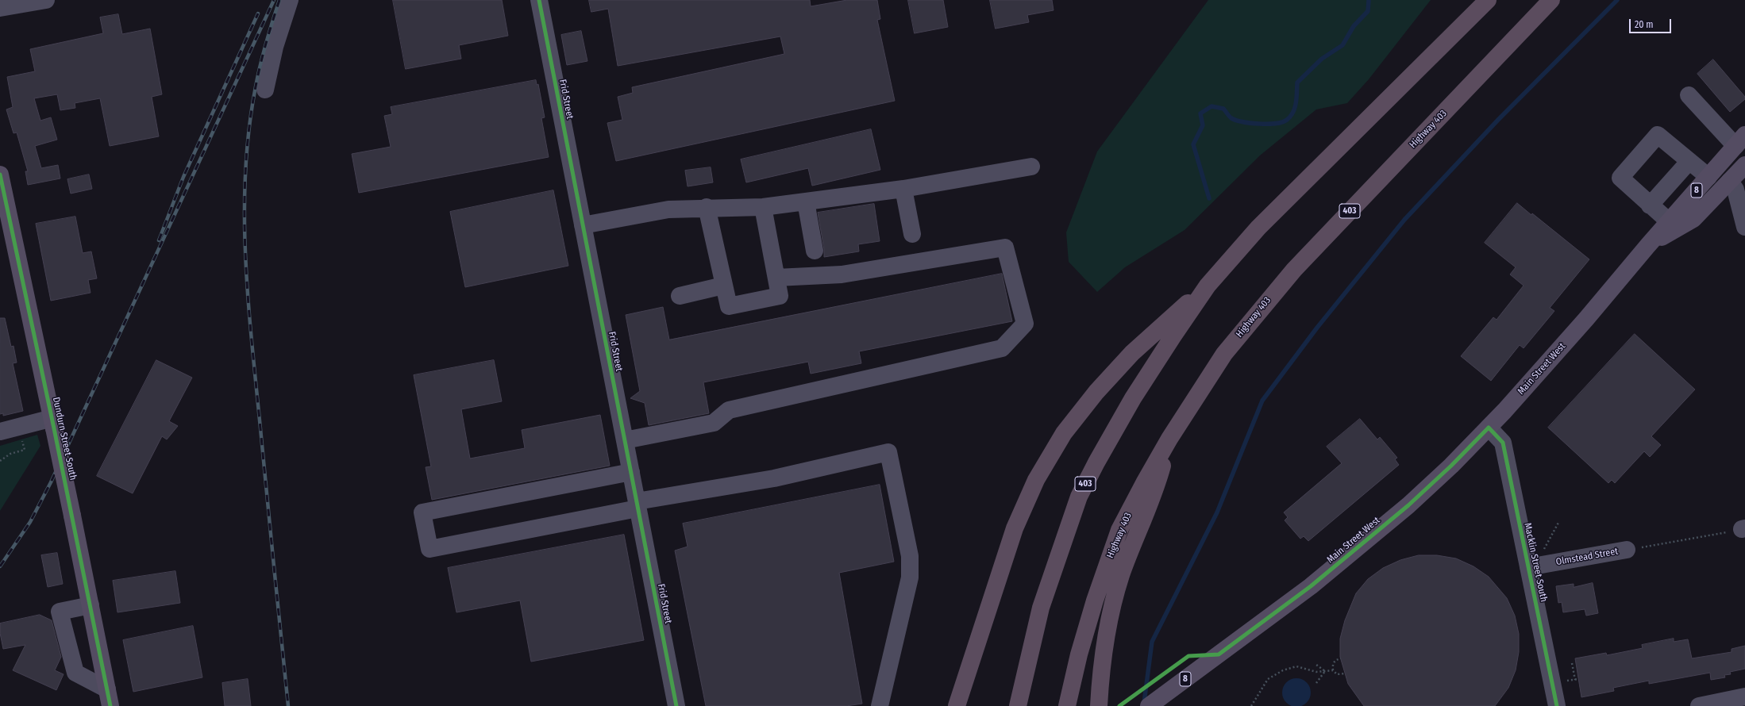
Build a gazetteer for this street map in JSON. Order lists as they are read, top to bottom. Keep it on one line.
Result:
{"streets":{"highway":["Highway 403","403"],"main road":["8","Main Street West","Dundurn Street South"],"street":["Frid Street","Olmstead Street","Macklin Street South"]},"crossings":[["Main Street West","Macklin Street South"],["Olmstead Street","Macklin Street South"]],"scale_bar":"20 m"}
